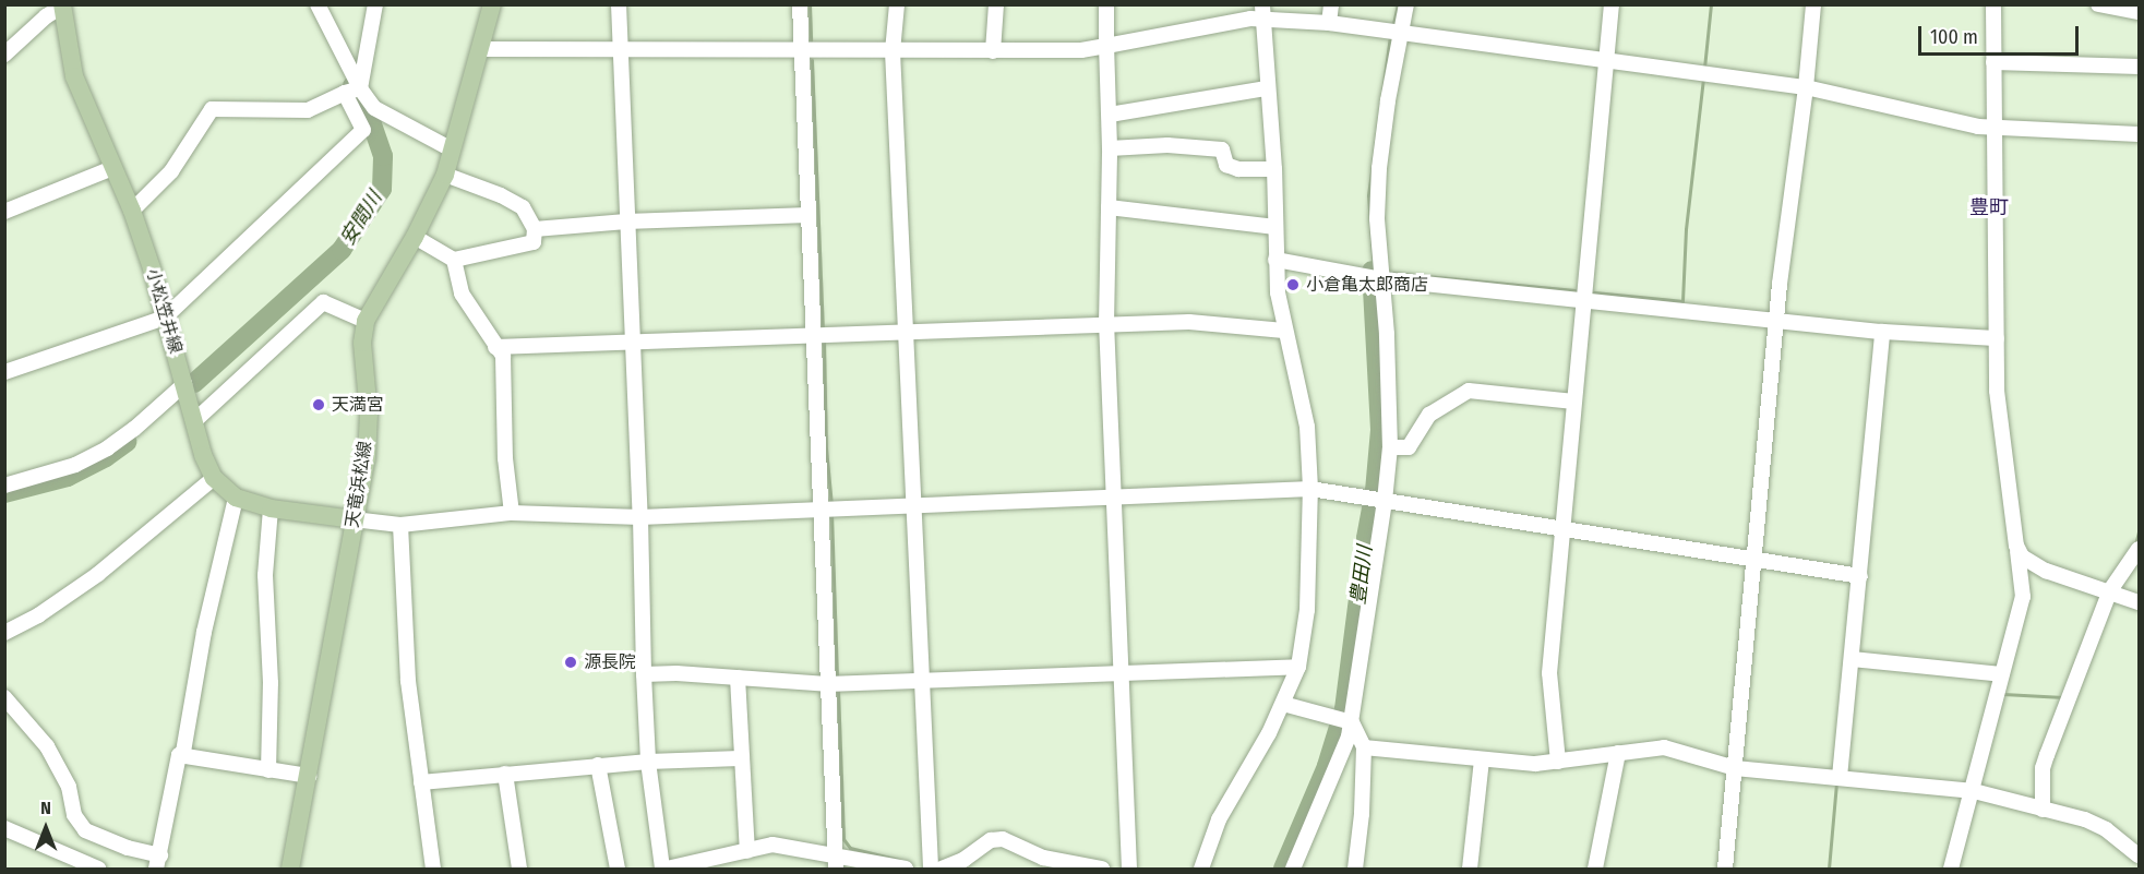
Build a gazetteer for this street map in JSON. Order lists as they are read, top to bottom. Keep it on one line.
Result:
{"streets":{"main road":["小松笠井線","天竜浜松線"]},"crossings":[["小松笠井線","天竜浜松線"]],"districts":["豊町"],"water":["安間川","豊田川"],"places":["小倉亀太郎商店","天満宮","源長院"],"scale_bar":"100 m","north":"top"}
